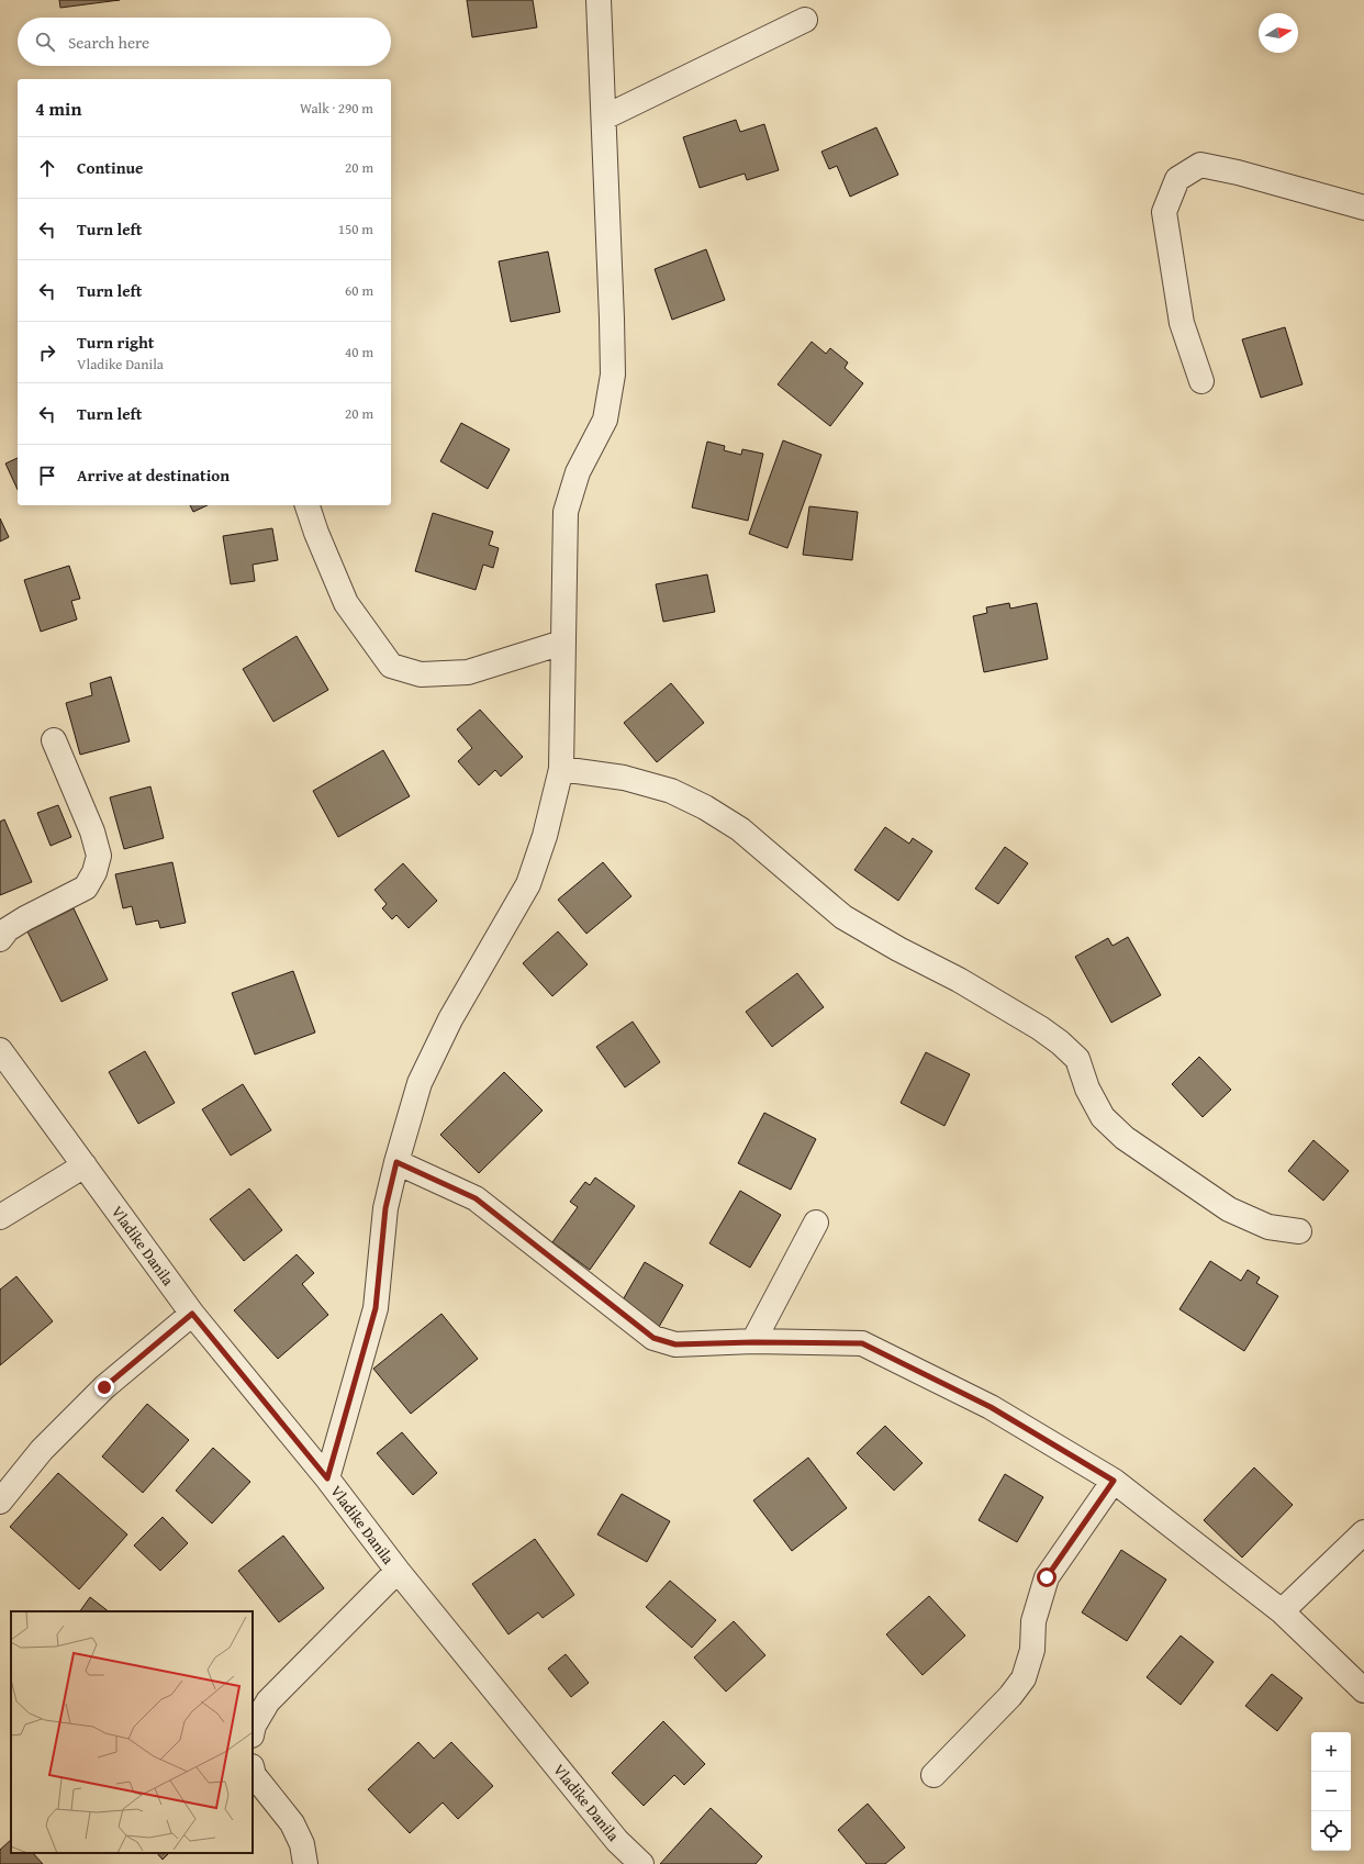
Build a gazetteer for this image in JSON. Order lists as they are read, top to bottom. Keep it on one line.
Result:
{"streets":{"street":["Vladike Danila"]},"north":"right","page":{"search":"Search here","heading":["4 min","Walk · 290 m"],"list":[["Continue","20 m"],["Turn left","150 m"],["Turn left","60 m"],["Turn right","Vladike Danila","40 m"],["Turn left","20 m"],"Arrive at destination"],"map_buttons":["+","−"]}}
